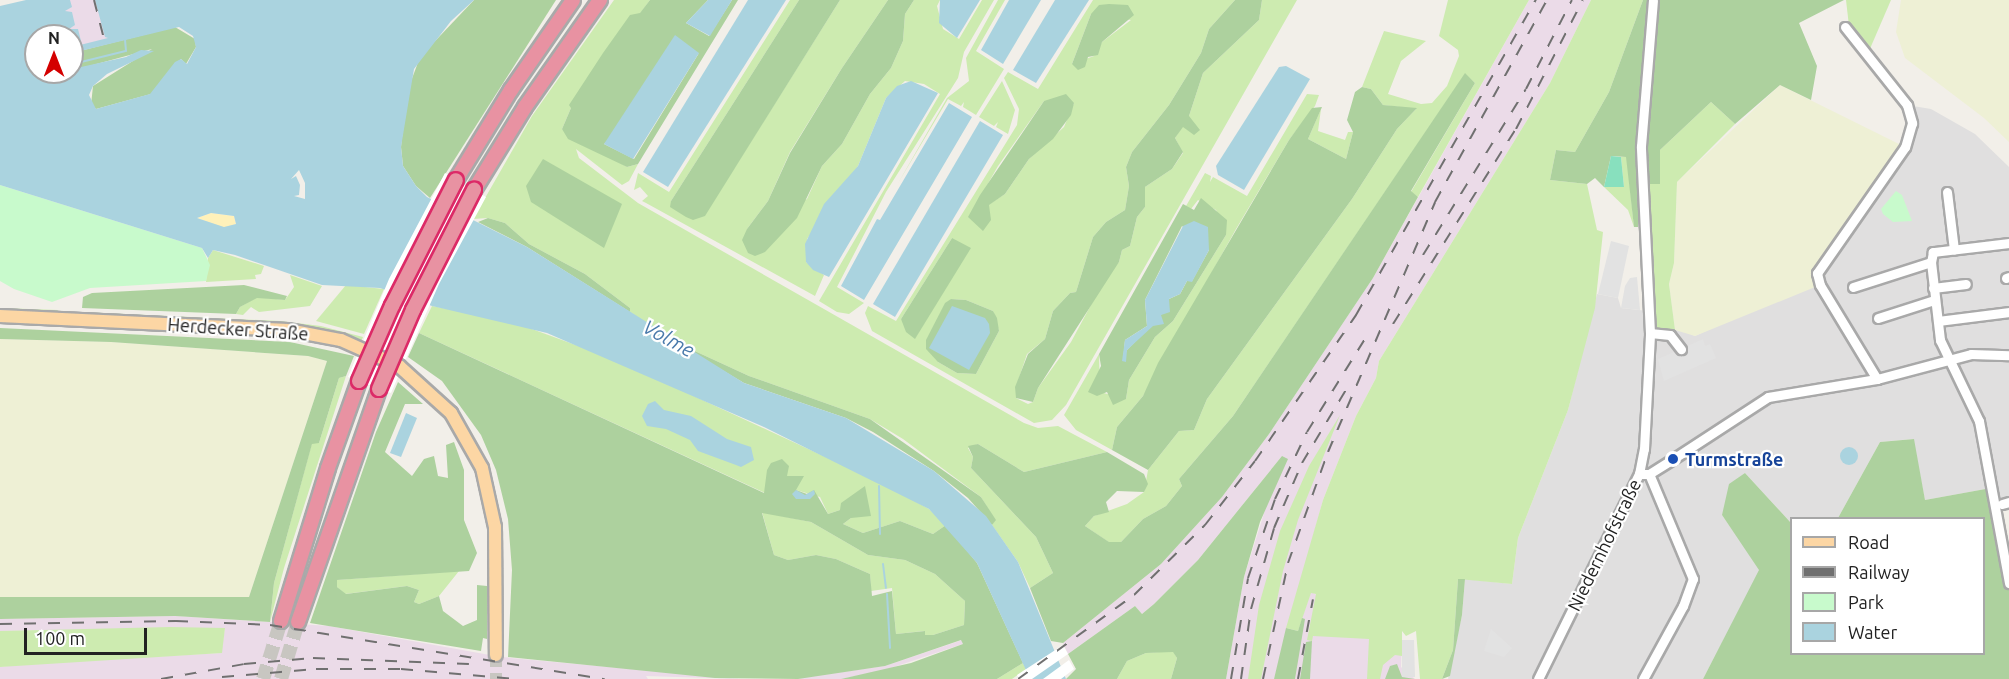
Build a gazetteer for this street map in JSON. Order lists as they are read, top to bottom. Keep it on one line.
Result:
{"streets":{"main road":["Herdecker Straße"],"street":["Niedernhofstraße"]},"water":["Volme"],"places":["Turmstraße"],"legend":["Road","Railway","Park","Water"],"scale_bar":"100 m","north":"top"}
